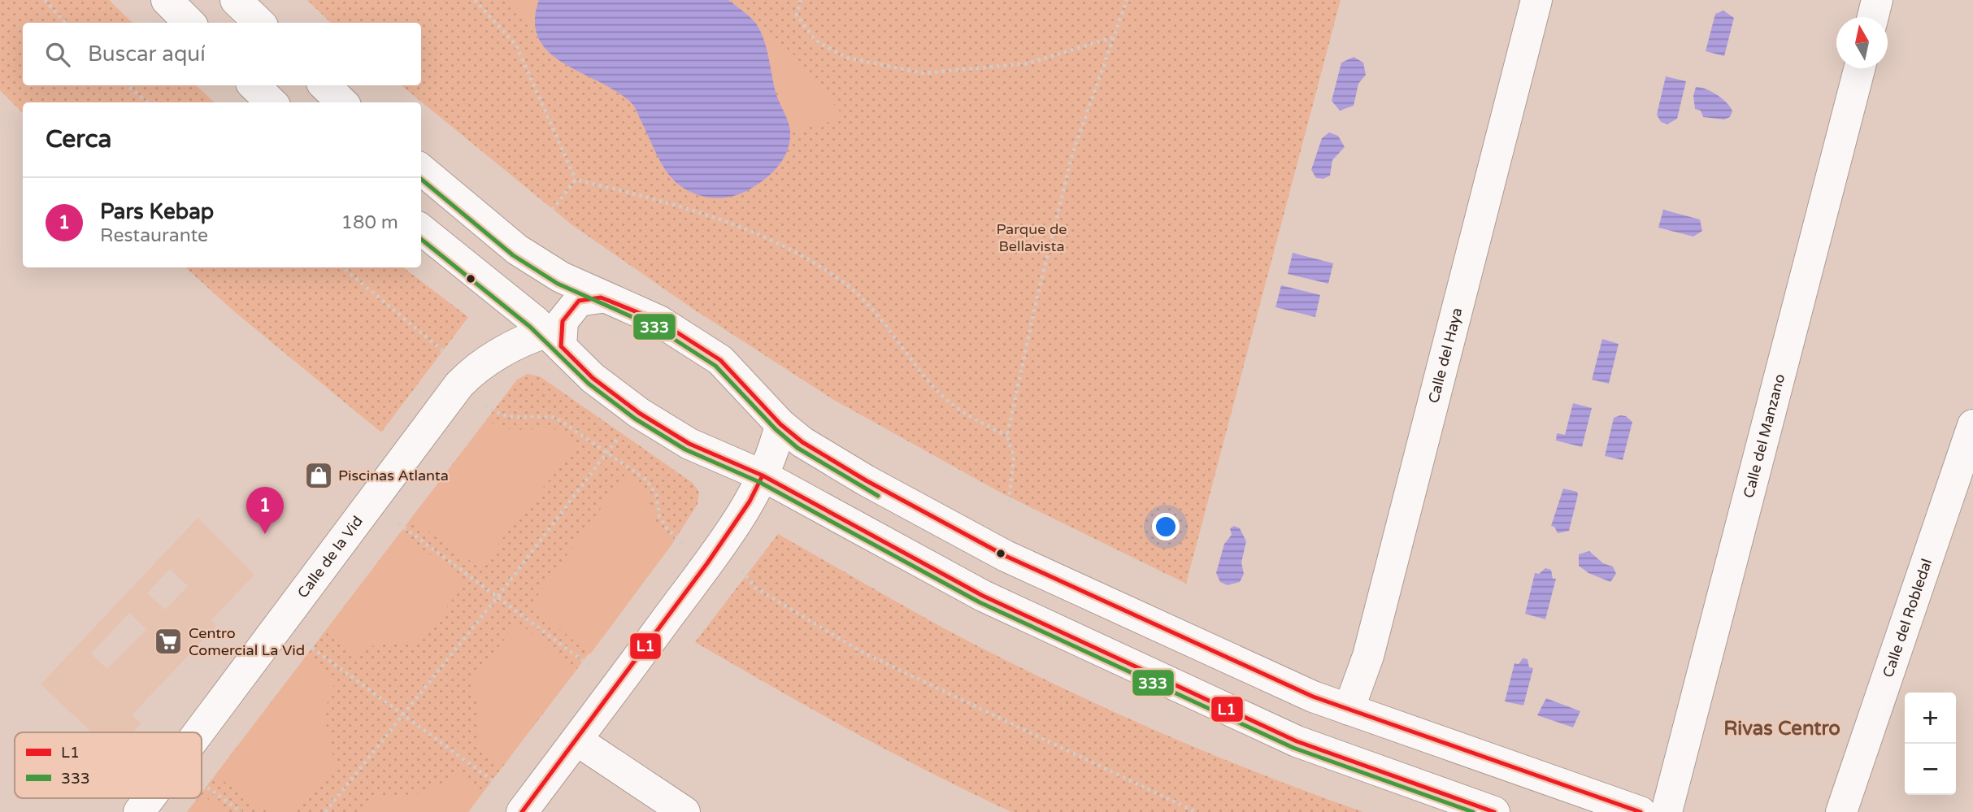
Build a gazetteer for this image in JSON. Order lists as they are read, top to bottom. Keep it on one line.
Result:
{"streets":{"street":["Calle del Haya","Calle del Manzano","Calle de la Vid","Calle del Robledal"]},"districts":["Rivas Centro"],"parks":["Parque de Bellavista"],"places":{"shop":["Piscinas Atlanta"],"supermarket":["Centro Comercial La Vid"]},"lines":["transit line 333","transit line L1"],"legend":["L1","333"],"north":"top","page":{"search":"Buscar aquí","heading":"Cerca","list":[{"mark":"1","name":"Pars Kebap","note":"Restaurante","value":"180 m"}],"pins":"1","map_buttons":["+","−"]}}
